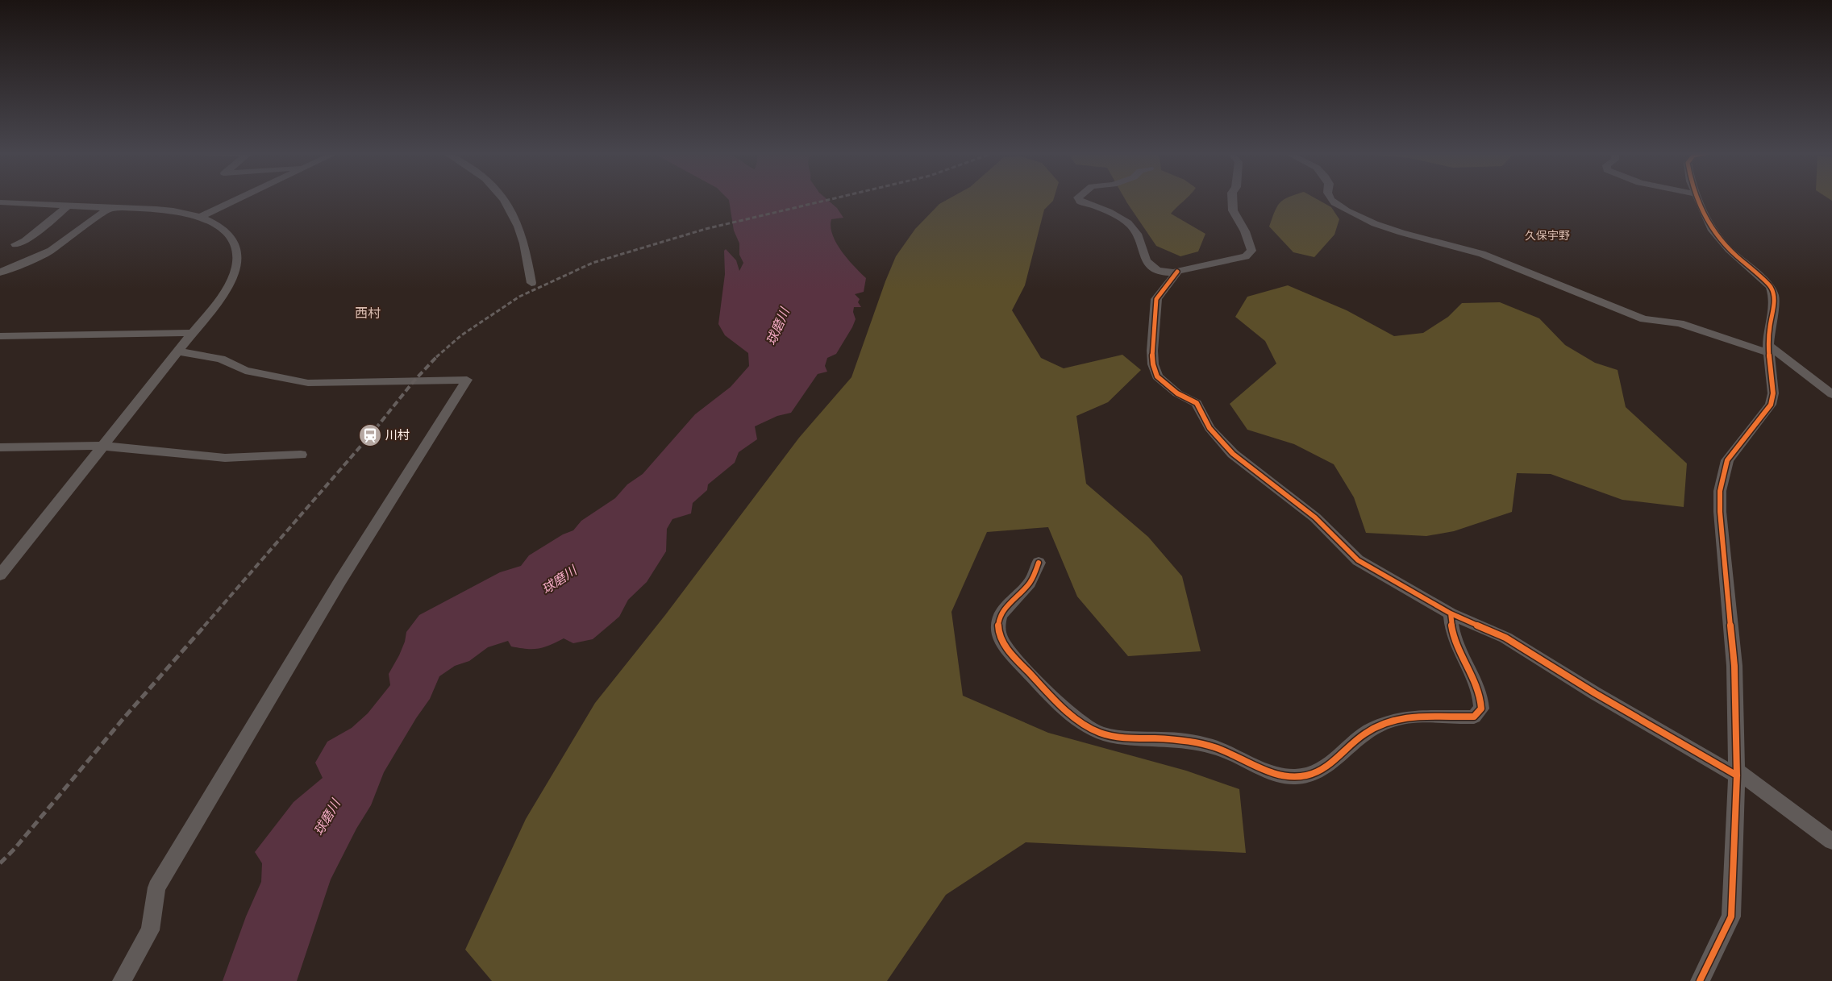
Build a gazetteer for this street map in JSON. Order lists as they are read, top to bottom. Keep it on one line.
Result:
{"districts":["久保宇野","西村"],"water":["球磨川"],"places":{"station":["川村"]}}
